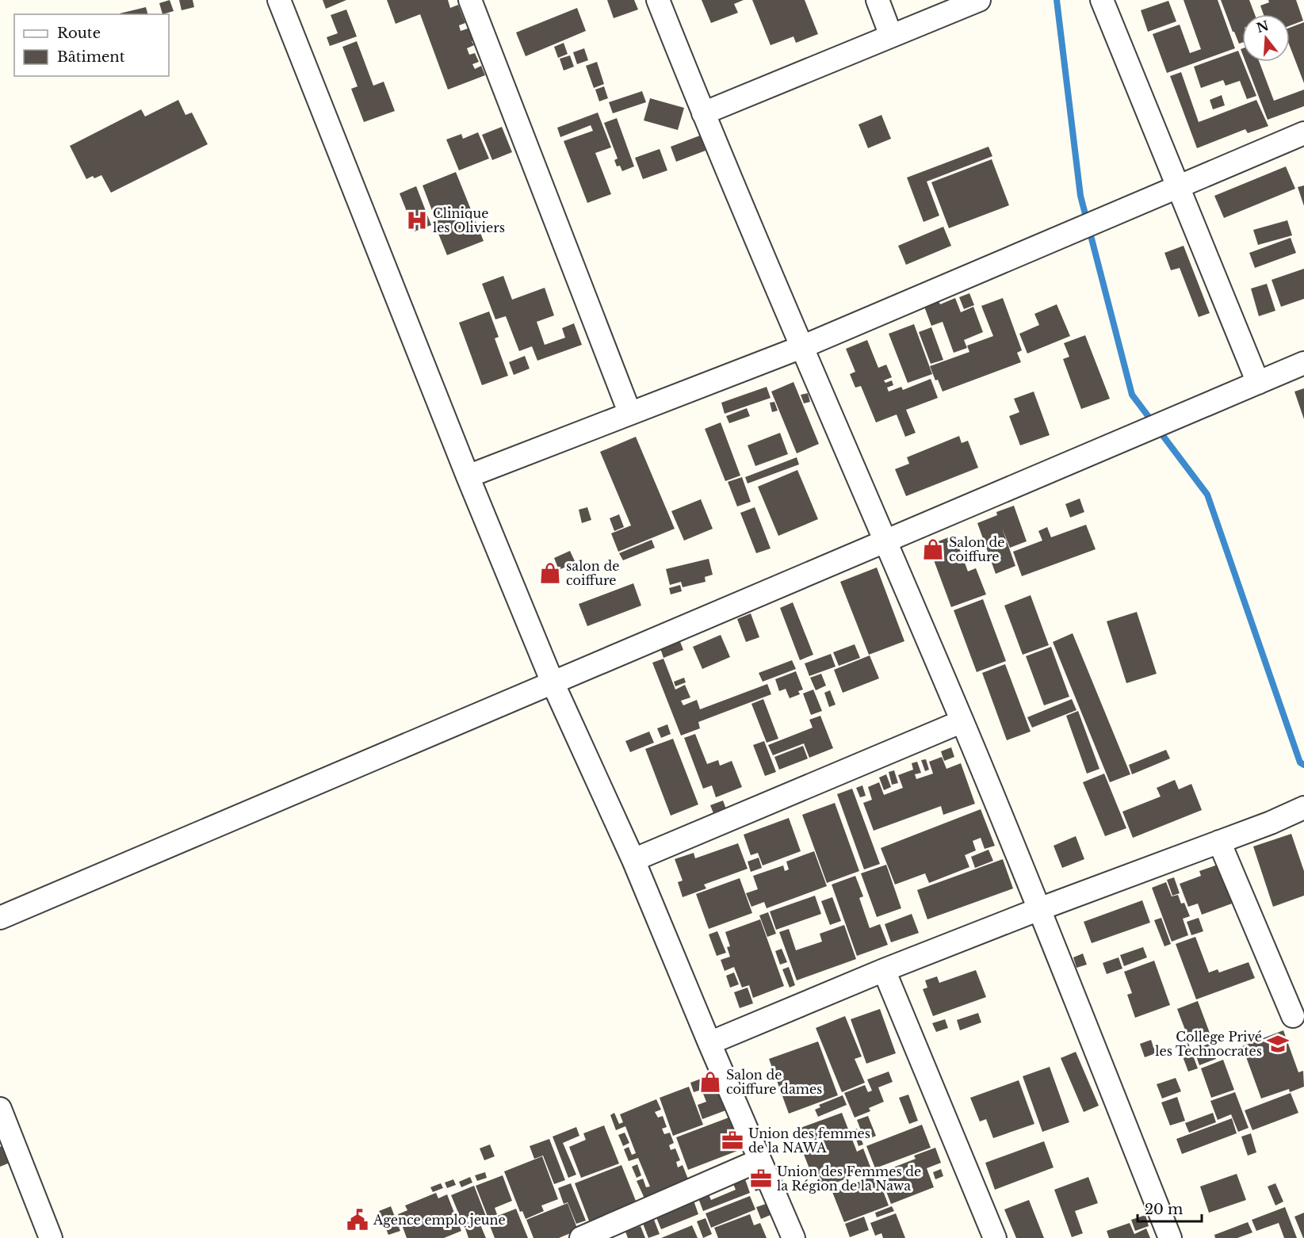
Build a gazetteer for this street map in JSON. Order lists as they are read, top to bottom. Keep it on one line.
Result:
{"places":{"hospital":["Clinique les Oliviers"],"shop":["Salon de coiffure","salon de coiffure","Salon de coiffure dames"],"school or university":["College Privé les Technocrates"],"office":["Union des femmes de la NAWA","Union des Femmes de la Région de la Nawa"],"public building":["Agence emplo jeune"]},"legend":["Route","Bâtiment"],"scale_bar":"20 m","north":"top"}
